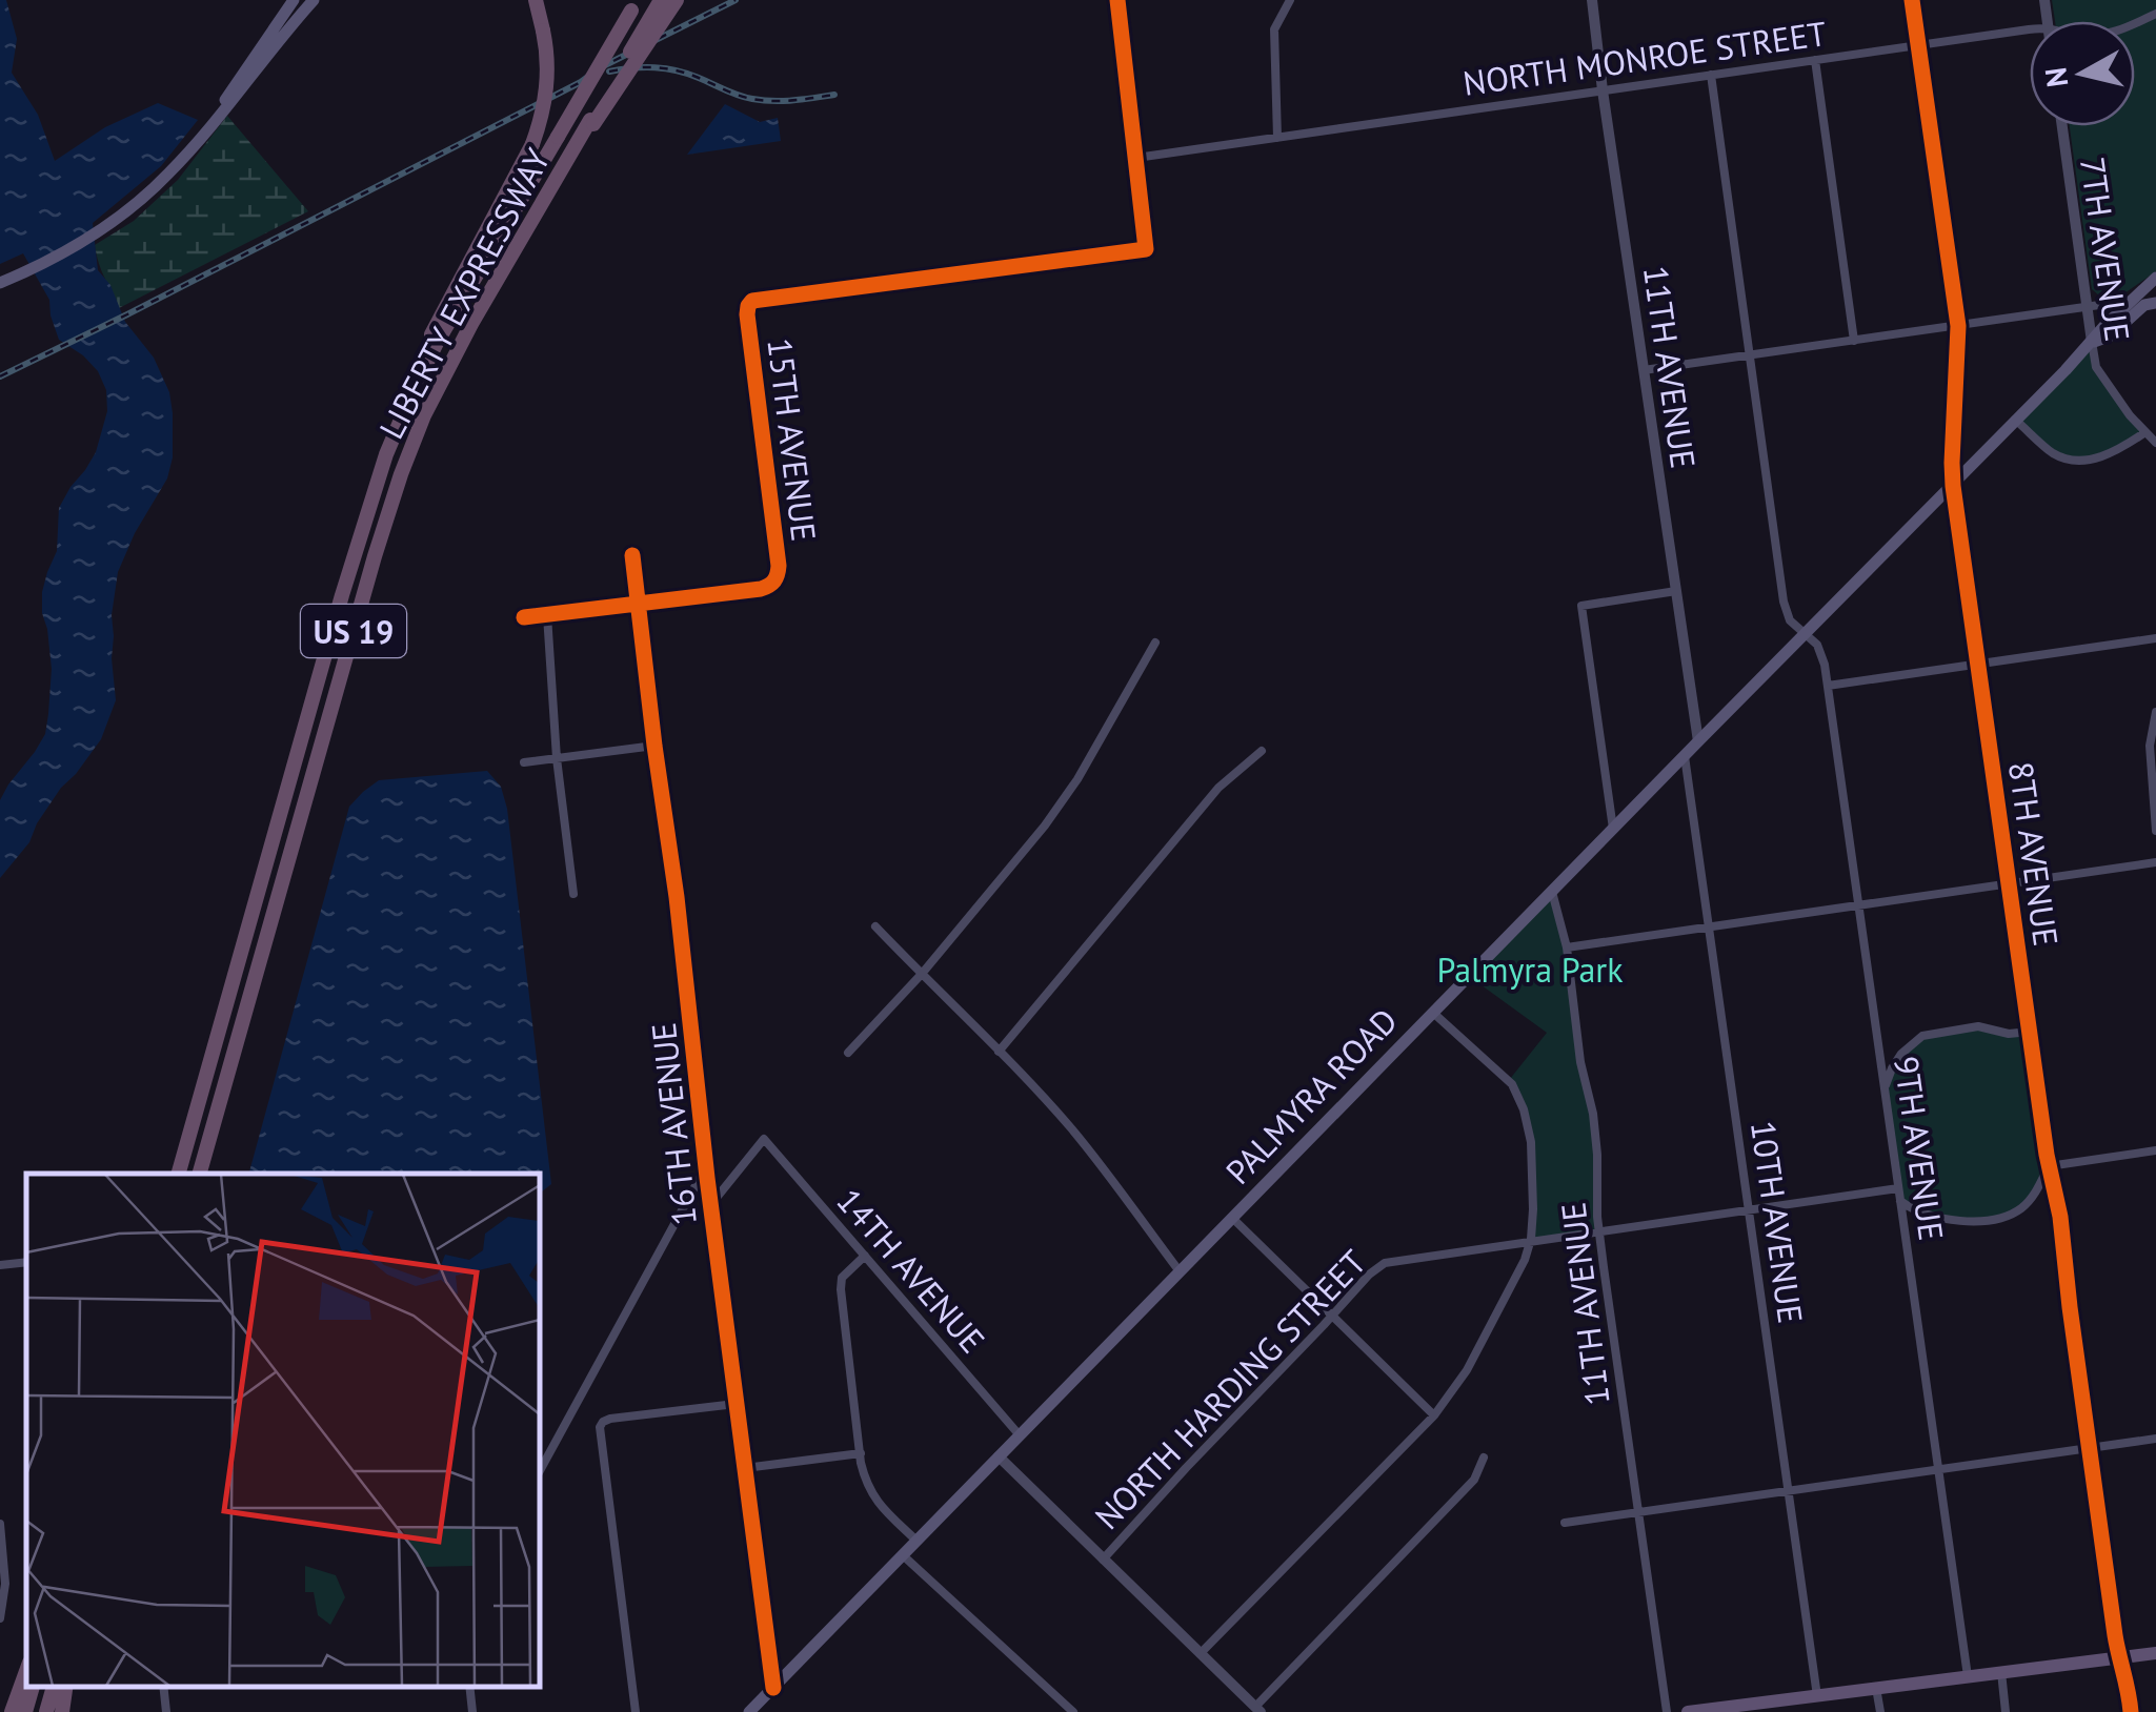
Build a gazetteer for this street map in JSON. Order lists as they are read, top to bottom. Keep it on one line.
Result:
{"streets":{"highway":["LIBERTY EXPRESSWAY","US 19"],"main road":["PALMYRA ROAD"],"street":["NORTH MONROE STREET","7TH AVENUE","11TH AVENUE","15TH AVENUE","8TH AVENUE","16TH AVENUE","9TH AVENUE","10TH AVENUE","14TH AVENUE","NORTH HARDING STREET"]},"crossings":[["NORTH MONROE STREET","11TH AVENUE"],["NORTH MONROE STREET","15TH AVENUE"],["NORTH MONROE STREET","8TH AVENUE"],["7TH AVENUE","PALMYRA ROAD"],["11TH AVENUE","PALMYRA ROAD"],["11TH AVENUE","NORTH HARDING STREET"],["15TH AVENUE","16TH AVENUE"],["8TH AVENUE","PALMYRA ROAD"],["8TH AVENUE","9TH AVENUE"],["8TH AVENUE","NORTH HARDING STREET"],["PALMYRA ROAD","16TH AVENUE"],["PALMYRA ROAD","9TH AVENUE"],["PALMYRA ROAD","10TH AVENUE"],["PALMYRA ROAD","14TH AVENUE"],["16TH AVENUE","14TH AVENUE"],["9TH AVENUE","NORTH HARDING STREET"],["10TH AVENUE","NORTH HARDING STREET"]],"parks":["Palmyra Park"],"north":"left"}
